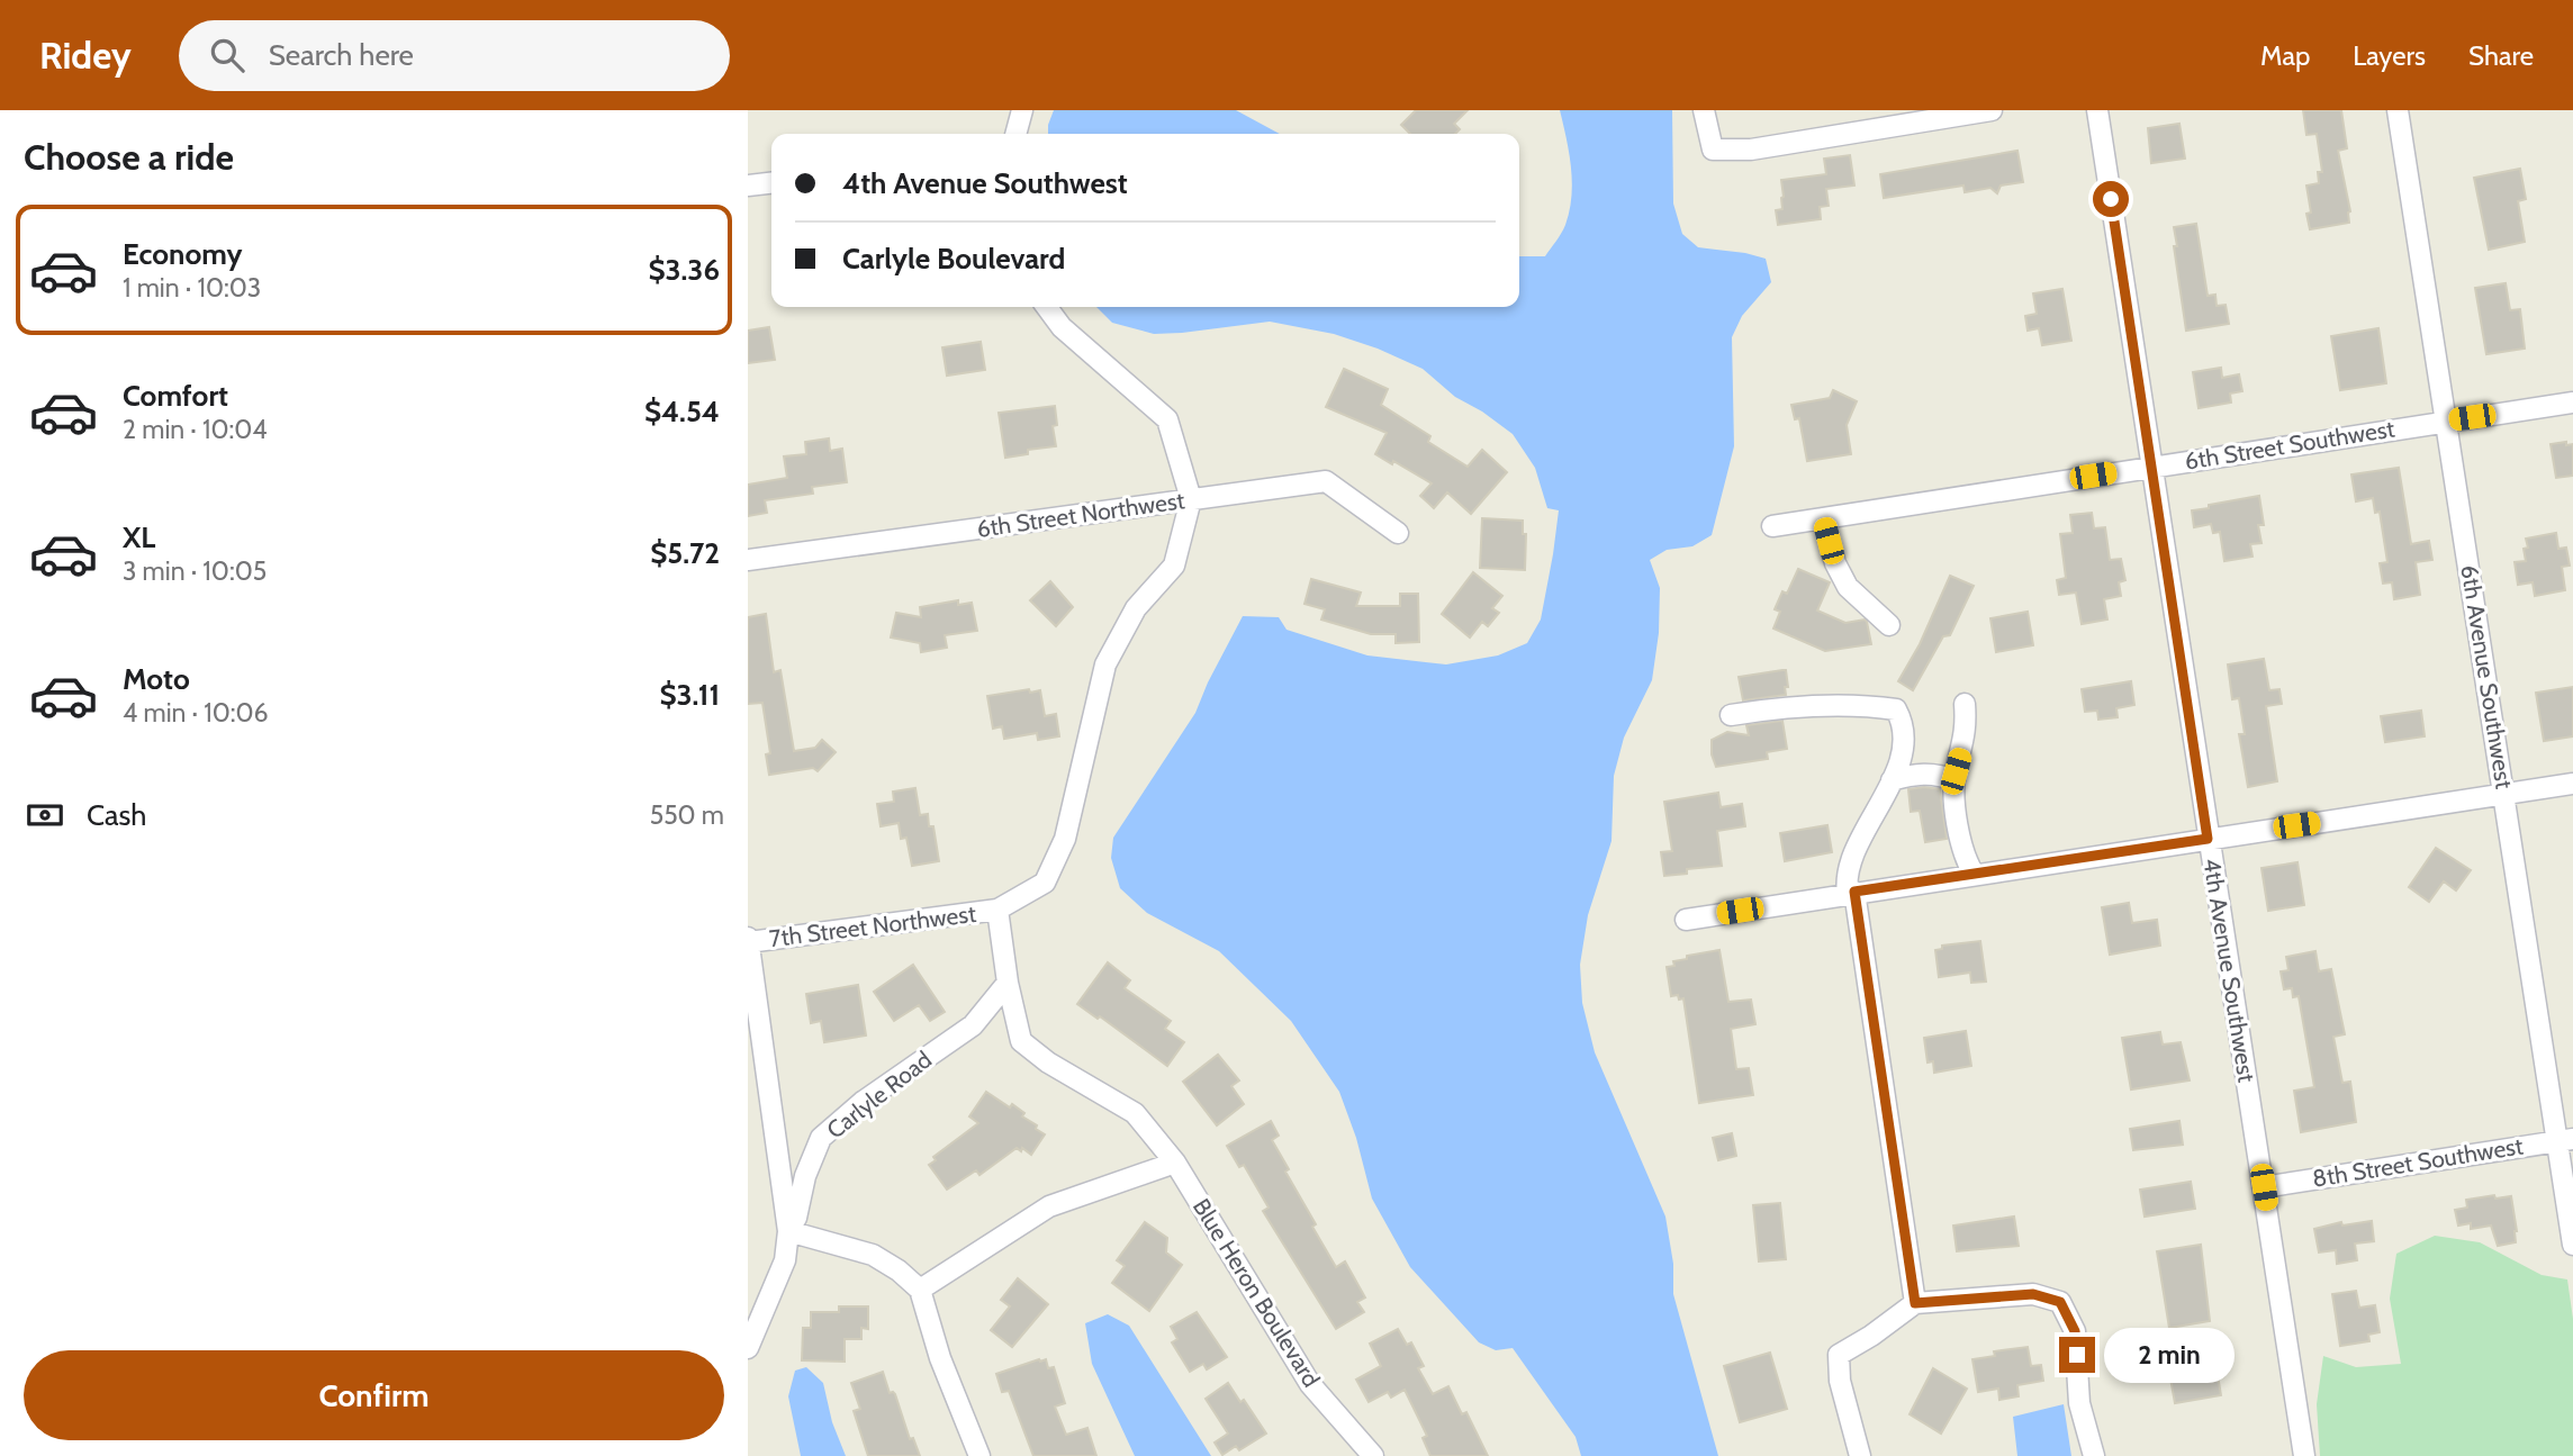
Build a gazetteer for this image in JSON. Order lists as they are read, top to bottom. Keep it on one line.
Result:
{"streets":{"street":["6th Street Southwest","6th Street Northwest","6th Avenue Southwest","7th Street Northwest","4th Avenue Southwest","Carlyle Road","8th Street Southwest","Blue Heron Boulevard"]},"crossings":[["6th Street Southwest","6th Avenue Southwest"],["6th Street Southwest","4th Avenue Southwest"],["6th Avenue Southwest","8th Street Southwest"],["7th Street Northwest","Blue Heron Boulevard"],["4th Avenue Southwest","8th Street Southwest"],["Carlyle Road","Blue Heron Boulevard"]],"page":{"header":"Ridey","search":"Search here","nav":["Map","Layers","Share"],"heading":"Choose a ride","banner":["4th Avenue Southwest","Carlyle Boulevard"],"list":[{"name":"Economy","note":"1 min · 10:03","value":"$3.36"},{"name":"Comfort","note":"2 min · 10:04","value":"$4.54"},{"name":"XL","note":"3 min · 10:05","value":"$5.72"},{"name":"Moto","note":"4 min · 10:06","value":"$3.11"}],"pay":["Cash","550 m"],"bubble":"2 min","buttons":"Confirm"}}
